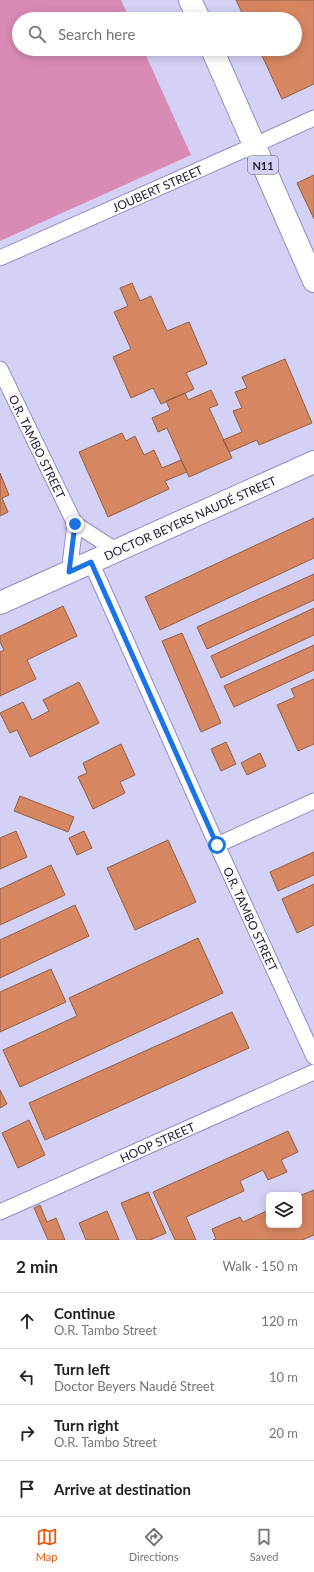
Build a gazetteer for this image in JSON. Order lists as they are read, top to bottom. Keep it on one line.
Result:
{"streets":{"main road":["N11","DOCTOR BEYERS NAUDÉ STREET"],"street":["JOUBERT STREET","O.R. TAMBO STREET","HOOP STREET"]},"crossings":[["N11","JOUBERT STREET"],["O.R. TAMBO STREET","DOCTOR BEYERS NAUDÉ STREET"]],"page":{"search":"Search here","heading":["2 min","Walk · 150 m"],"list":[["Continue","O.R. Tambo Street","120 m"],["Turn left","Doctor Beyers Naudé Street","10 m"],["Turn right","O.R. Tambo Street","20 m"],"Arrive at destination"],"nav":["Map","Directions","Saved"]}}
